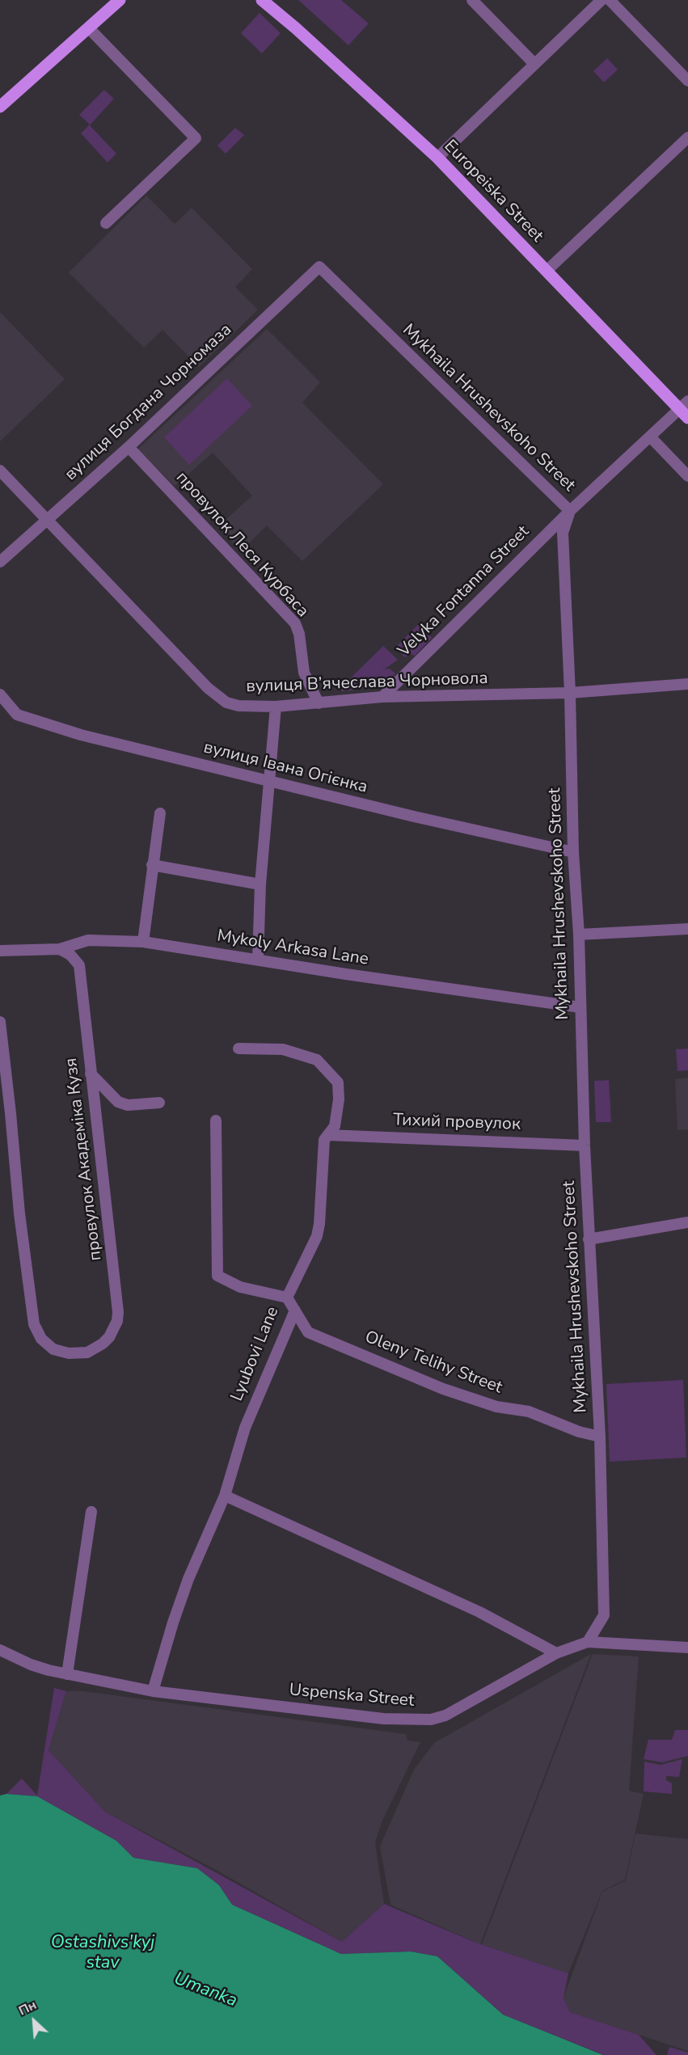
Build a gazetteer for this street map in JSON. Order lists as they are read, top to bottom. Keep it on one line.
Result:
{"streets":{"main road":["Europeiska Street"],"street":["вулиця Богдана Чорномаза","Mykhaila Hrushevskoho Street","провулок Леся Курбаса","Velyka Fontanna Street","вулиця В’ячеслава Чорновола","вулиця Івана Огієнка","Mykoly Arkasa Lane","Тихий провулок","провулок Академіка Кузя","Lyubovi Lane","Oleny Telihy Street","Uspenska Street"]},"crossings":[["Europeiska Street","Velyka Fontanna Street"],["вулиця Богдана Чорномаза","Mykhaila Hrushevskoho Street"],["вулиця Богдана Чорномаза","провулок Леся Курбаса"],["вулиця Богдана Чорномаза","вулиця В’ячеслава Чорновола"],["Mykhaila Hrushevskoho Street","Velyka Fontanna Street"],["Mykhaila Hrushevskoho Street","вулиця В’ячеслава Чорновола"],["Mykhaila Hrushevskoho Street","вулиця Івана Огієнка"],["Mykhaila Hrushevskoho Street","Mykoly Arkasa Lane"],["Mykhaila Hrushevskoho Street","Тихий провулок"],["Mykhaila Hrushevskoho Street","Oleny Telihy Street"],["Mykhaila Hrushevskoho Street","Uspenska Street"],["провулок Леся Курбаса","вулиця В’ячеслава Чорновола"],["Velyka Fontanna Street","вулиця В’ячеслава Чорновола"],["Mykoly Arkasa Lane","провулок Академіка Кузя"],["Тихий провулок","Lyubovi Lane"],["Lyubovi Lane","Oleny Telihy Street"],["Lyubovi Lane","Uspenska Street"]],"water":["Ostashivs'kyj stav","Umanka"],"north":"top left"}
